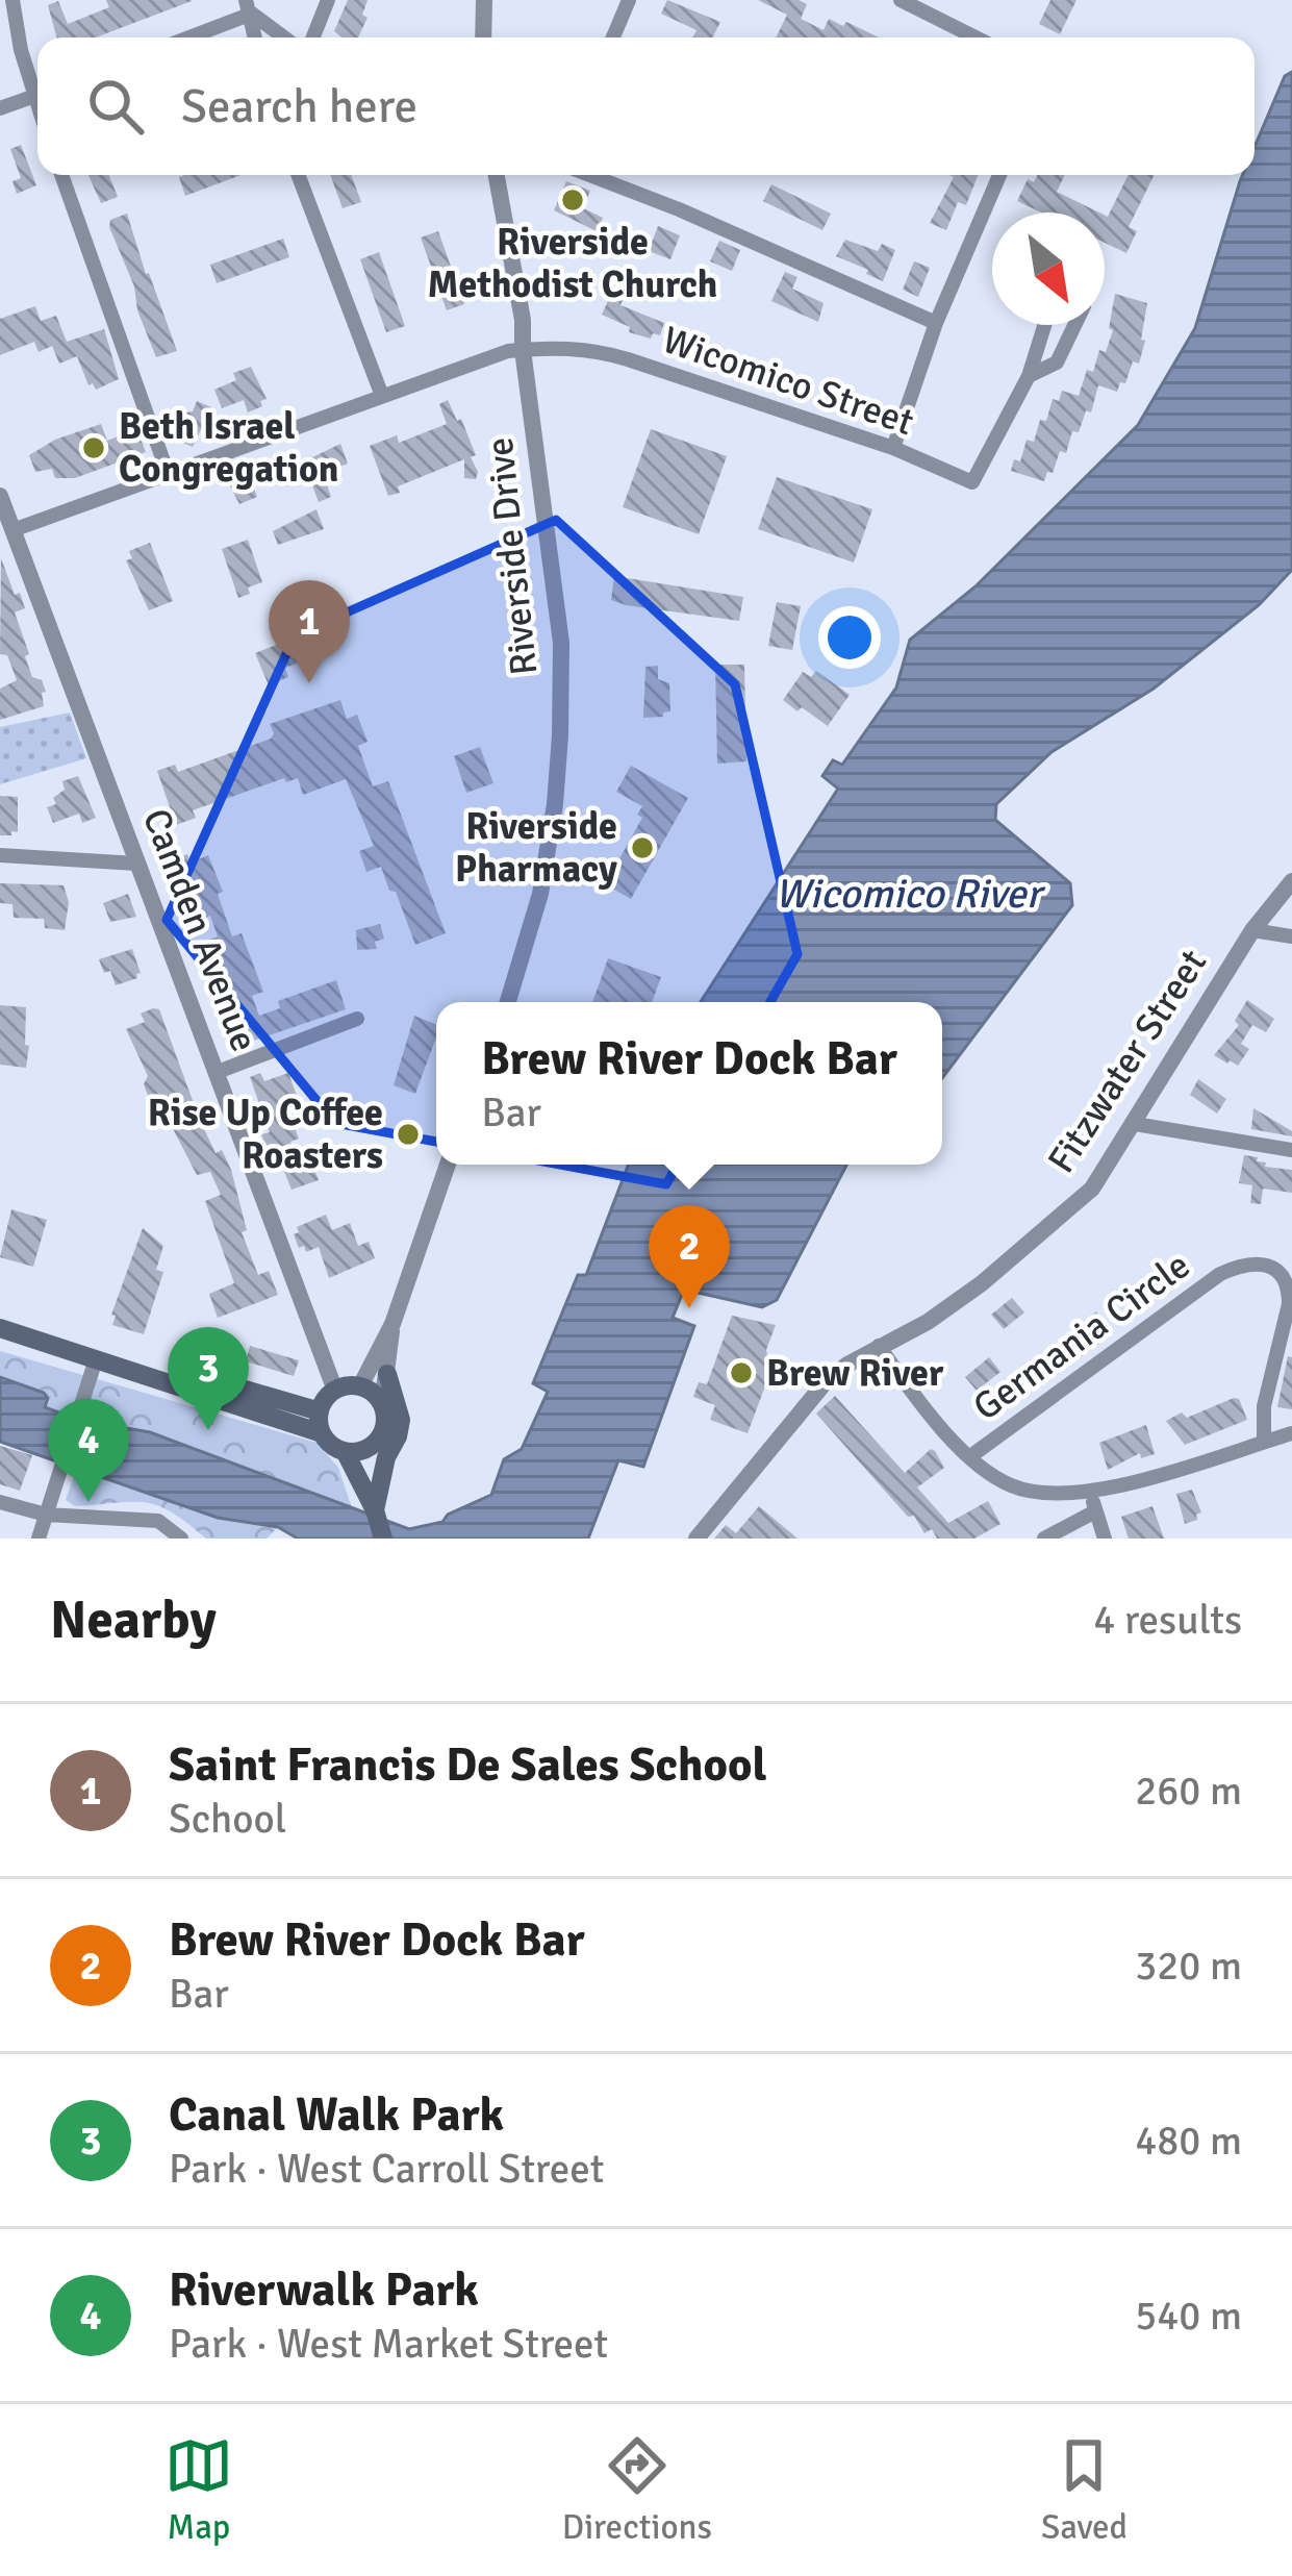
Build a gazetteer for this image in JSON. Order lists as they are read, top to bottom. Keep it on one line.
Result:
{"streets":{"street":["Wicomico Street","Riverside Drive","Camden Avenue","Fitzwater Street","Germania Circle"]},"crossings":[["Wicomico Street","Riverside Drive"],["Wicomico Street","Camden Avenue"]],"water":["Wicomico River"],"places":["Riverside Methodist Church","Beth Israel Congregation","Riverside Pharmacy","Rise Up Coffee Roasters","Brew River"],"north":"bottom right","page":{"search":"Search here","pins":["1","2","3","4"],"popup":["Brew River Dock Bar","Bar"],"heading":["Nearby","4 results"],"list":[{"mark":"1","name":"Saint Francis De Sales School","note":"School","value":"260 m"},{"mark":"2","name":"Brew River Dock Bar","note":"Bar","value":"320 m"},{"mark":"3","name":"Canal Walk Park","note":"Park · West Carroll Street","value":"480 m"},{"mark":"4","name":"Riverwalk Park","note":"Park · West Market Street","value":"540 m"}],"nav":["Map","Directions","Saved"]}}
